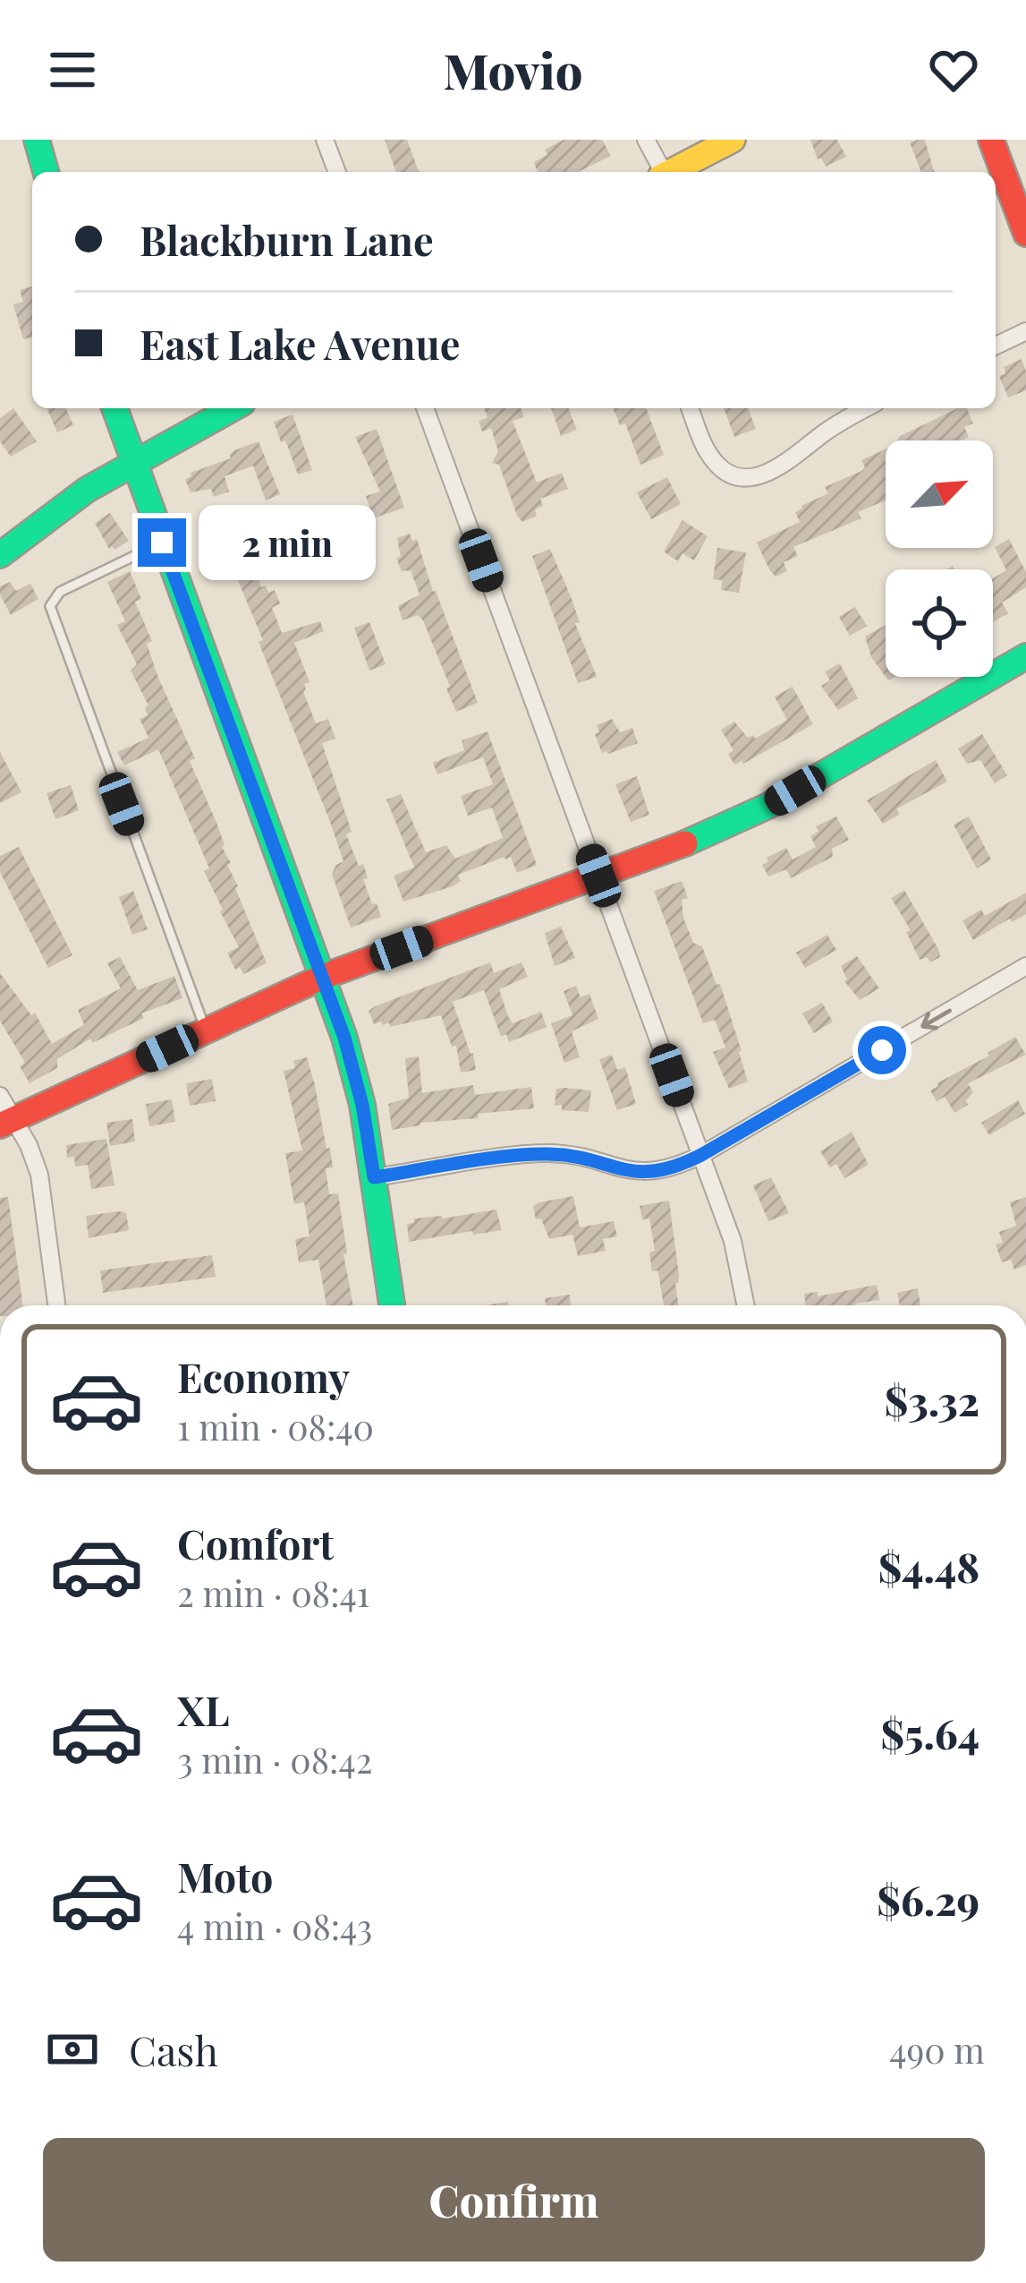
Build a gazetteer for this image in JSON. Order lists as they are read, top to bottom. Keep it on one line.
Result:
{"north":"top right","page":{"header":"Movio","banner":["Blackburn Lane","East Lake Avenue"],"bubble":"2 min","list":[{"name":"Economy","note":"1 min · 08:40","value":"$3.32"},{"name":"Comfort","note":"2 min · 08:41","value":"$4.48"},{"name":"XL","note":"3 min · 08:42","value":"$5.64"},{"name":"Moto","note":"4 min · 08:43","value":"$6.29"}],"pay":["Cash","490 m"],"buttons":"Confirm"}}
